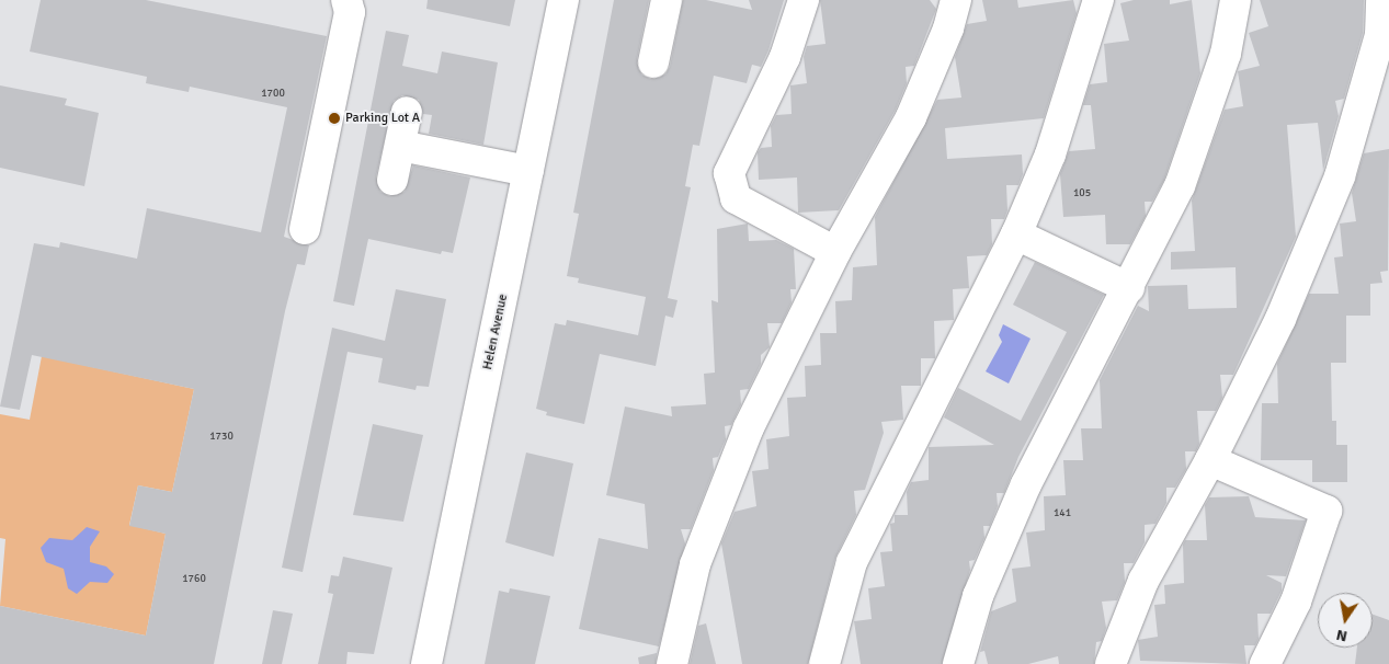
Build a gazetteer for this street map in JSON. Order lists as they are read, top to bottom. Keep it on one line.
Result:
{"streets":{"street":["Helen Avenue"]},"places":["Parking Lot A"],"house_numbers":["1700","105","1730","141","1760"],"north":"bottom"}
